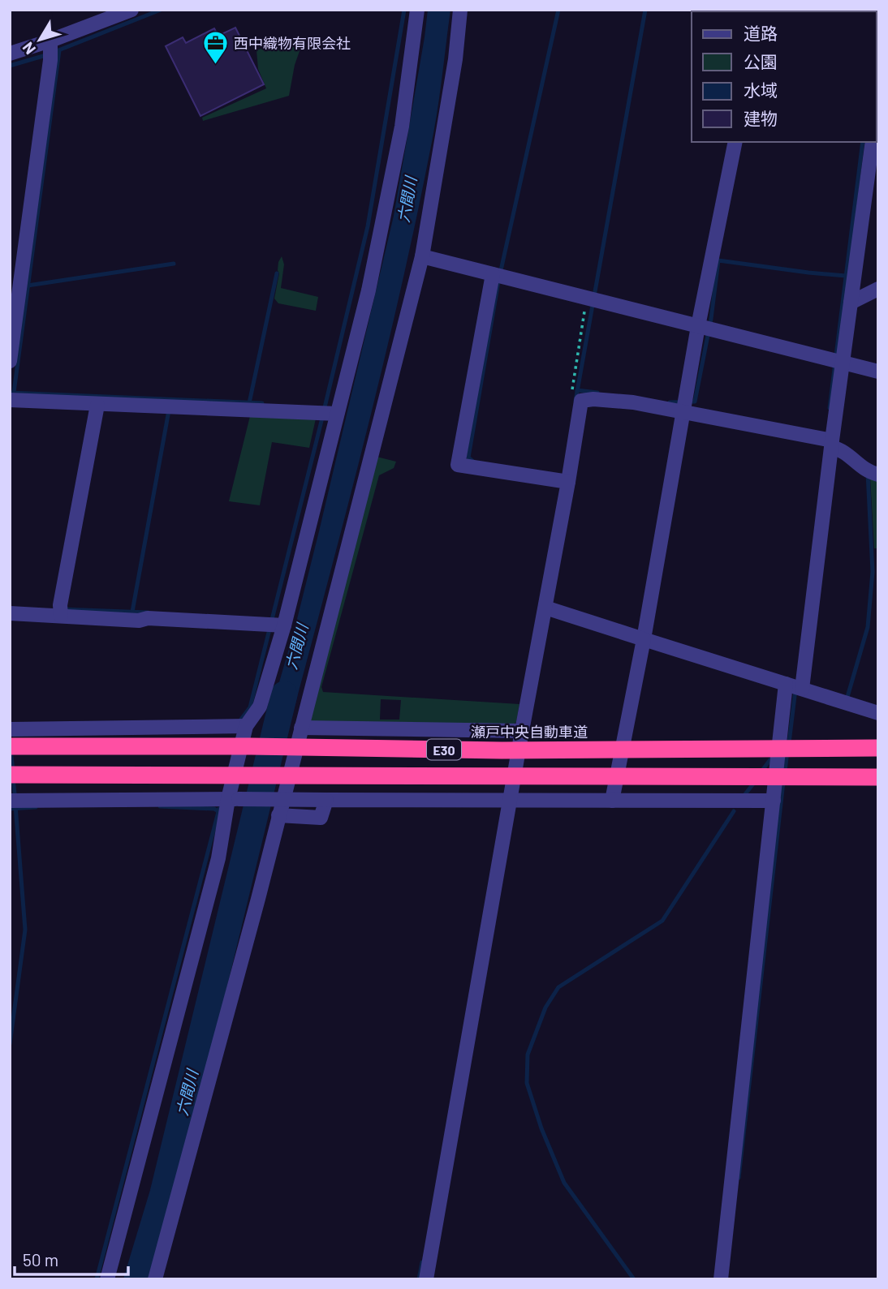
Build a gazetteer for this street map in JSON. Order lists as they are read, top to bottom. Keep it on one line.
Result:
{"streets":{"highway":["瀬戸中央自動車道","E30"]},"water":["六間川"],"places":{"office":["西中織物有限会社"]},"legend":["道路","公園","水域","建物"],"scale_bar":"50 m","north":"bottom left"}
